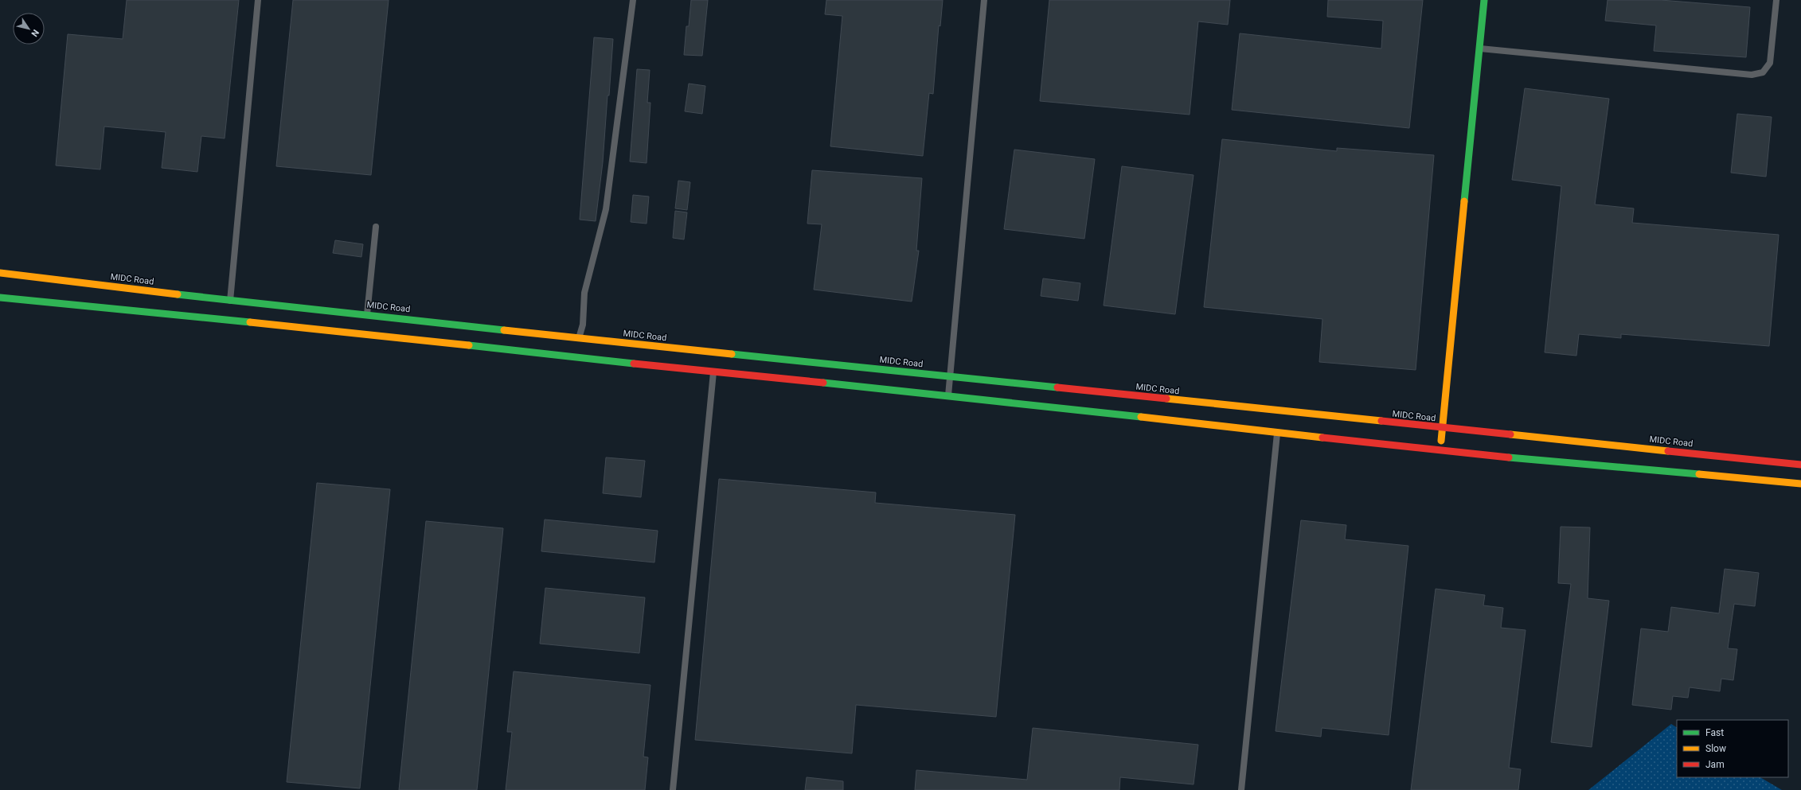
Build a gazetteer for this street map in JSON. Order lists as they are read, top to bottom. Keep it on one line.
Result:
{"streets":{"street":["MIDC Road"]},"legend":["Fast","Slow","Jam"],"north":"bottom right"}
